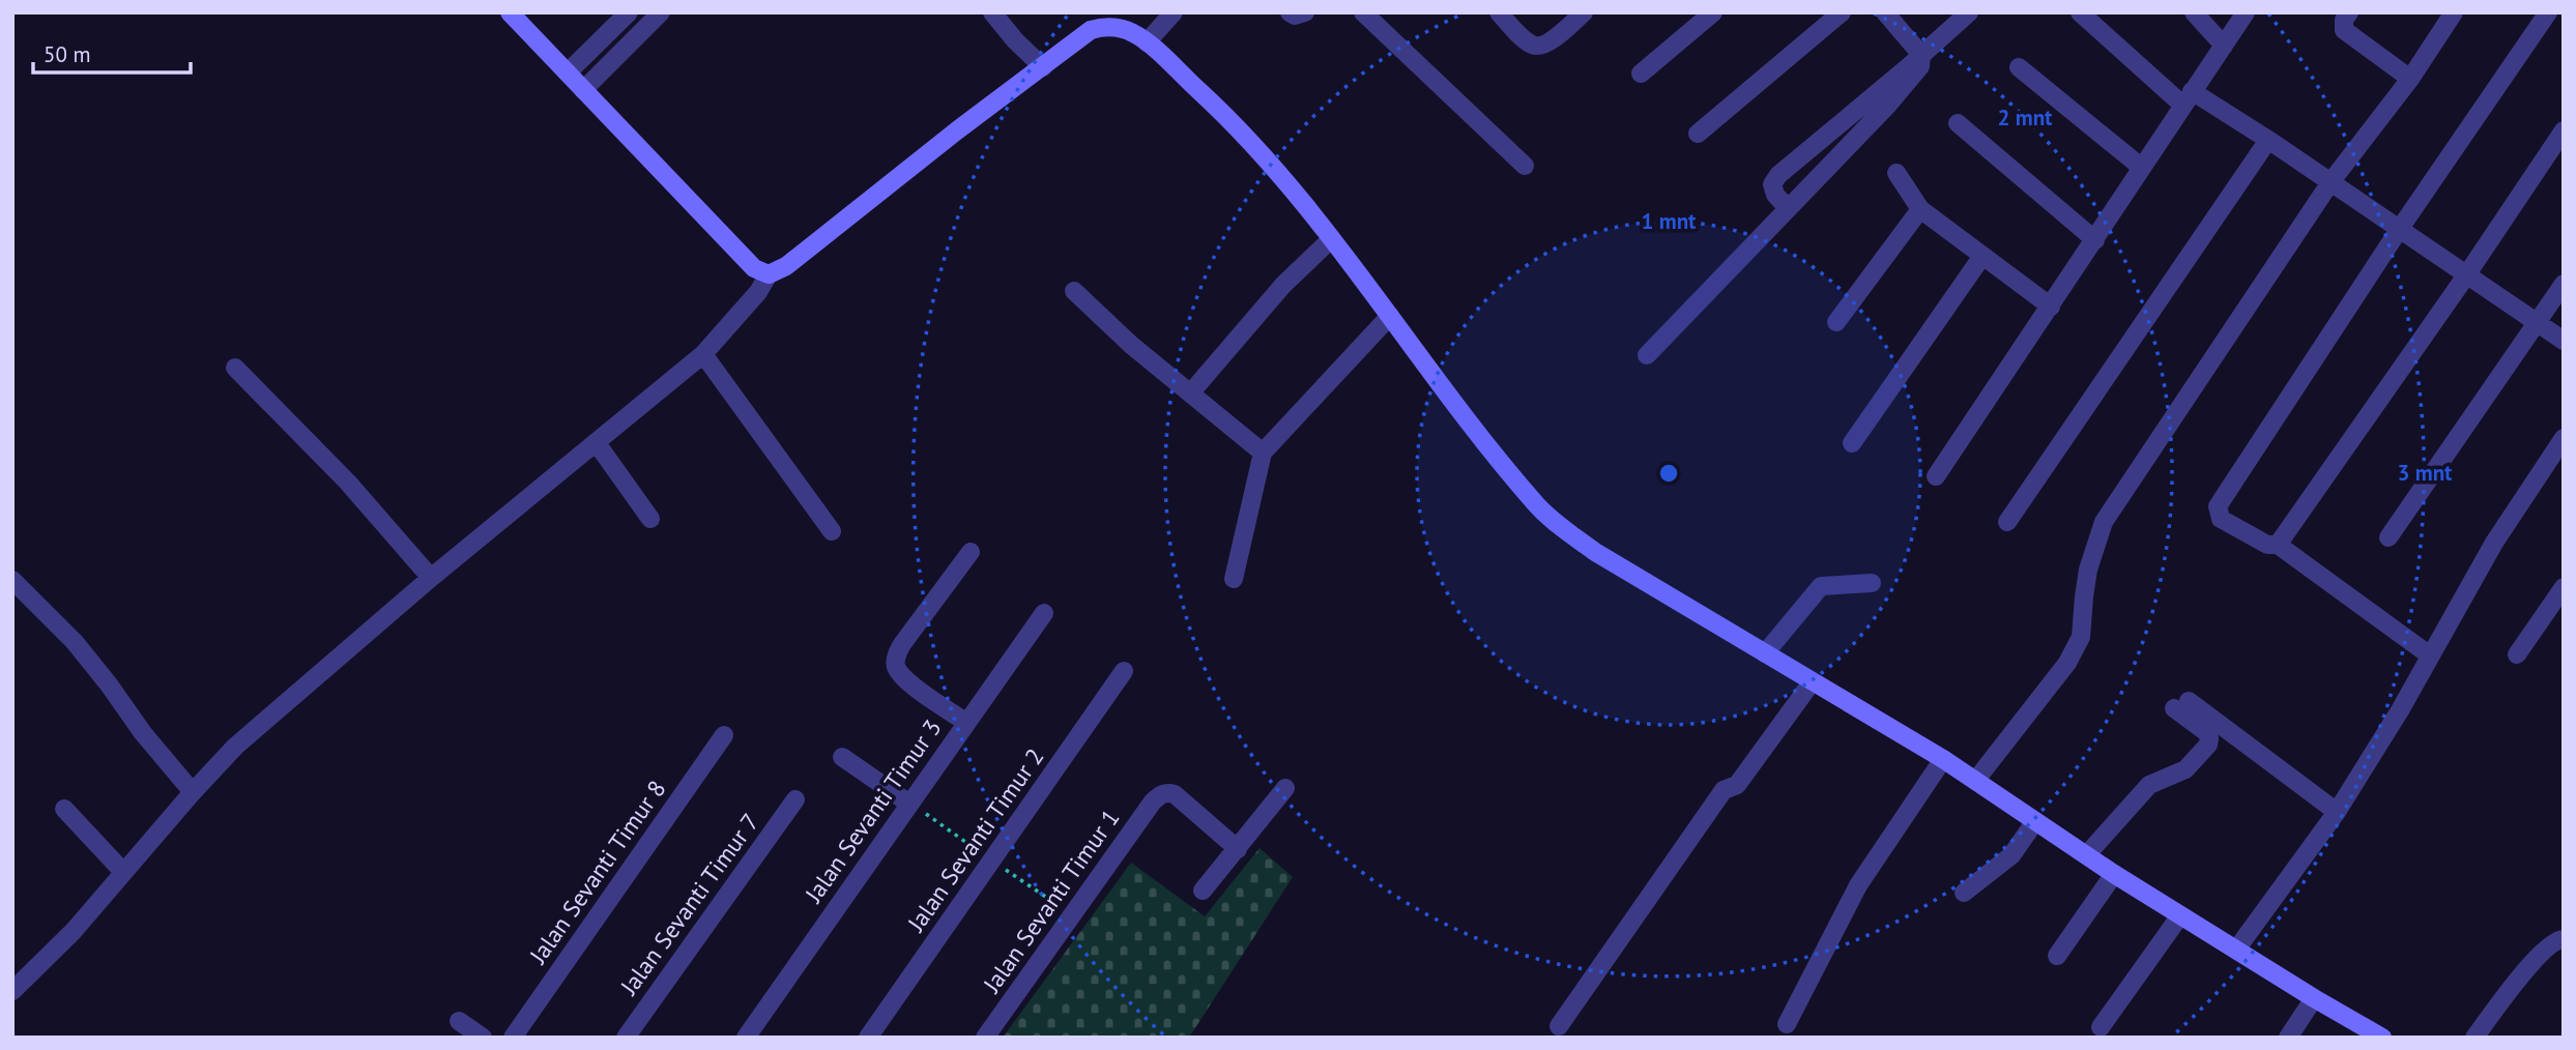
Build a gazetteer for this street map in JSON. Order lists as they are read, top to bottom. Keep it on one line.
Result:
{"streets":{"street":["Jalan Sevanti Timur 3","Jalan Sevanti Timur 2","Jalan Sevanti Timur 8","Jalan Sevanti Timur 1","Jalan Sevanti Timur 7"]},"scale_bar":"50 m","rings":["2 mnt","1 mnt","3 mnt"]}
